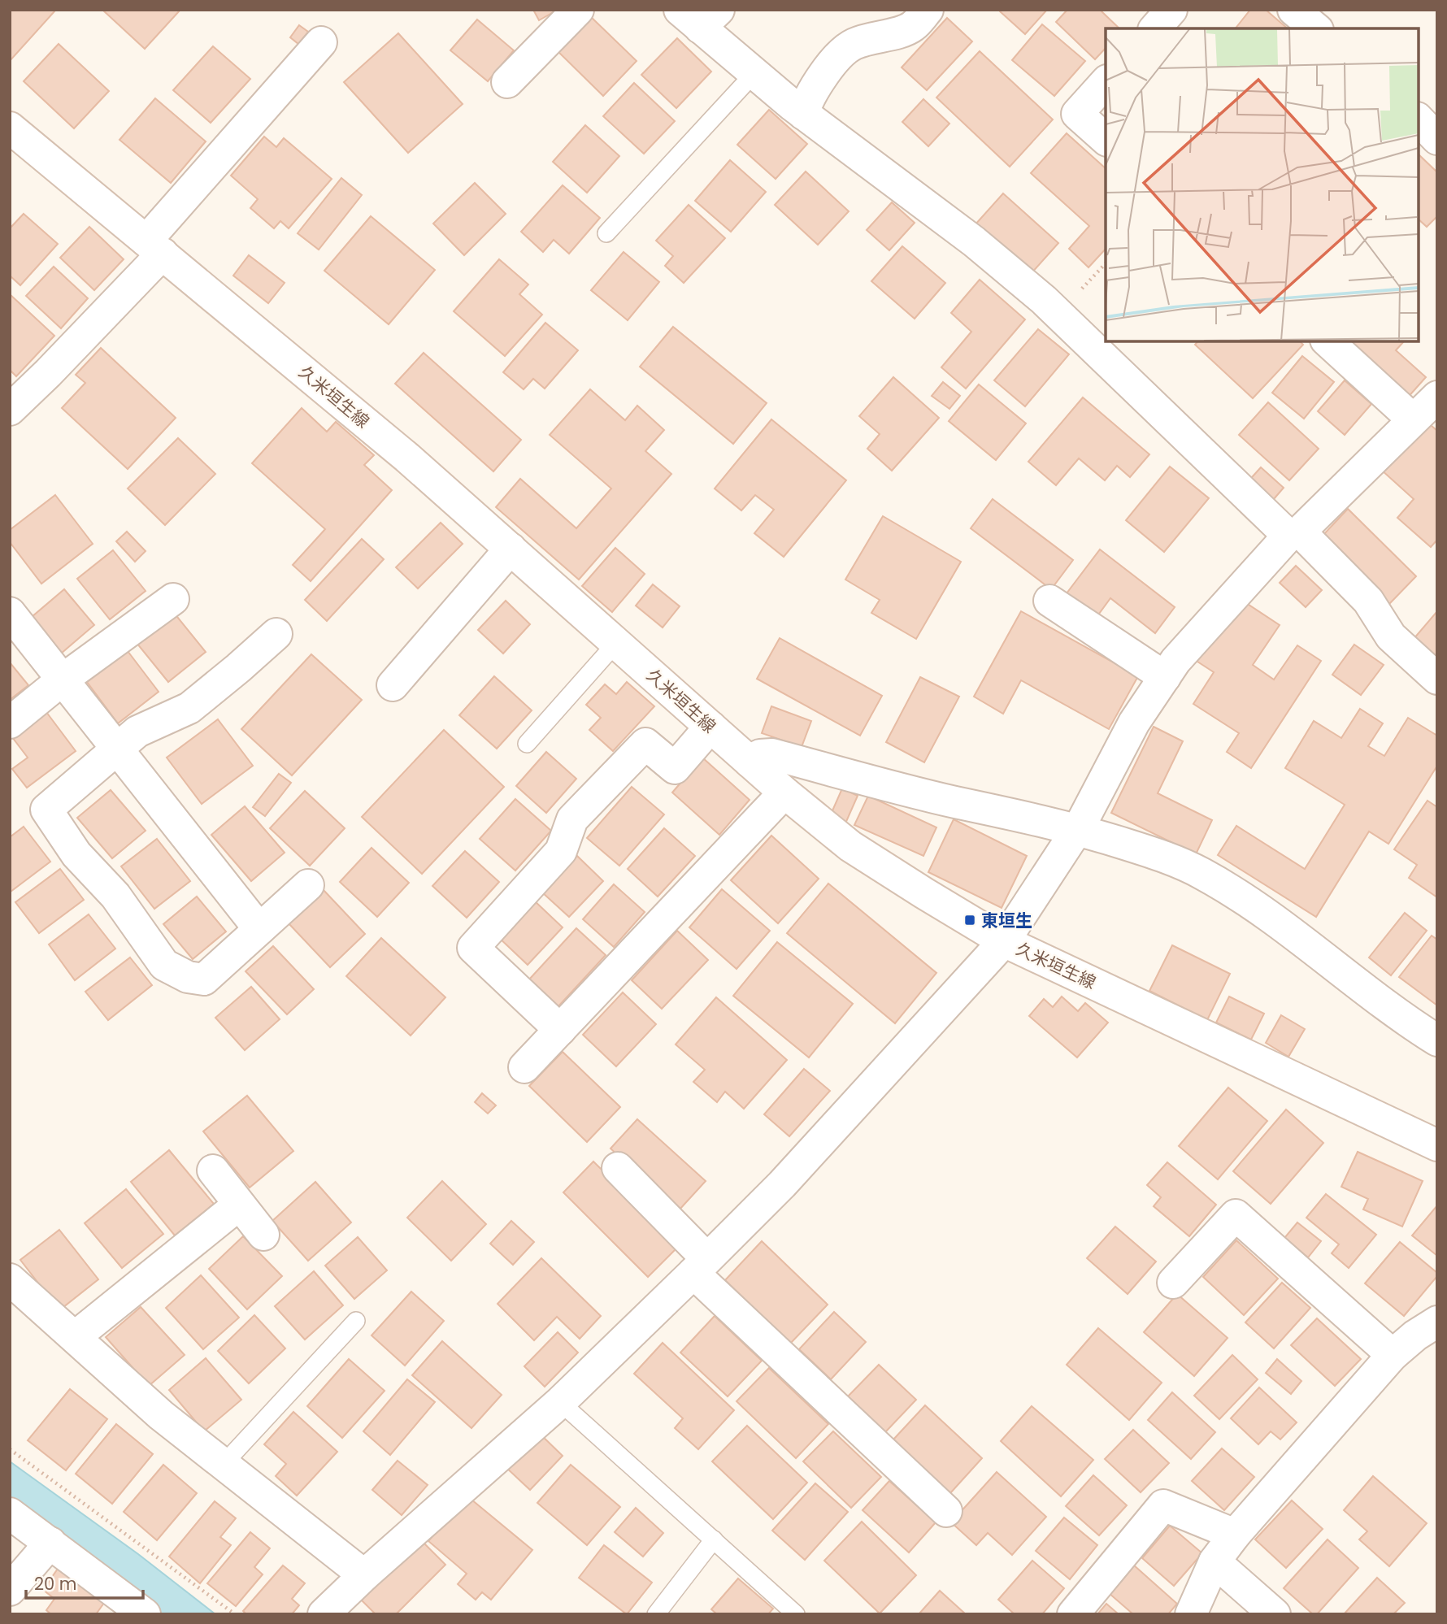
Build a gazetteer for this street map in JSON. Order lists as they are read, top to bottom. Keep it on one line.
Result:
{"streets":{"street":["久米垣生線"]},"places":{"transit":["東垣生"]},"scale_bar":"20 m"}
